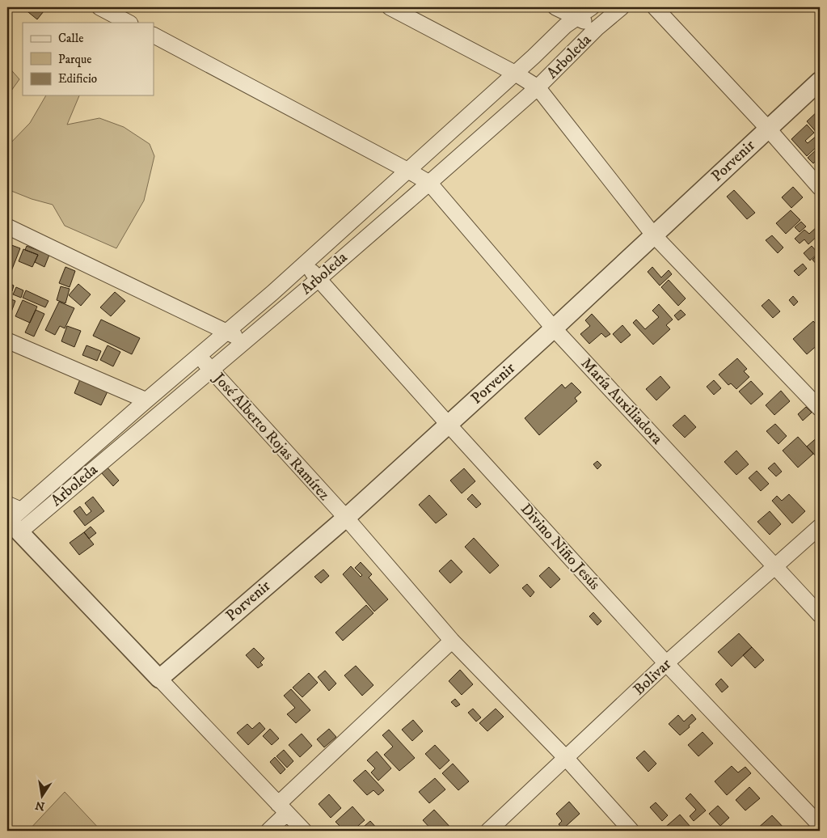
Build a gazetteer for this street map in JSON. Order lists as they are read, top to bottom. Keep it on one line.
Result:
{"streets":{"street":["Arboleda","Porvenir","María Auxiliadora","José Alberto Rojas Ramírez","Divino Niño Jesús","Bolivar"]},"crossings":[["Arboleda","María Auxiliadora"],["Arboleda","José Alberto Rojas Ramírez"],["Arboleda","Divino Niño Jesús"],["Porvenir","María Auxiliadora"],["Porvenir","José Alberto Rojas Ramírez"],["Porvenir","Divino Niño Jesús"],["María Auxiliadora","Bolivar"],["José Alberto Rojas Ramírez","Bolivar"],["Divino Niño Jesús","Bolivar"]],"legend":["Calle","Parque","Edificio"],"north":"bottom"}
